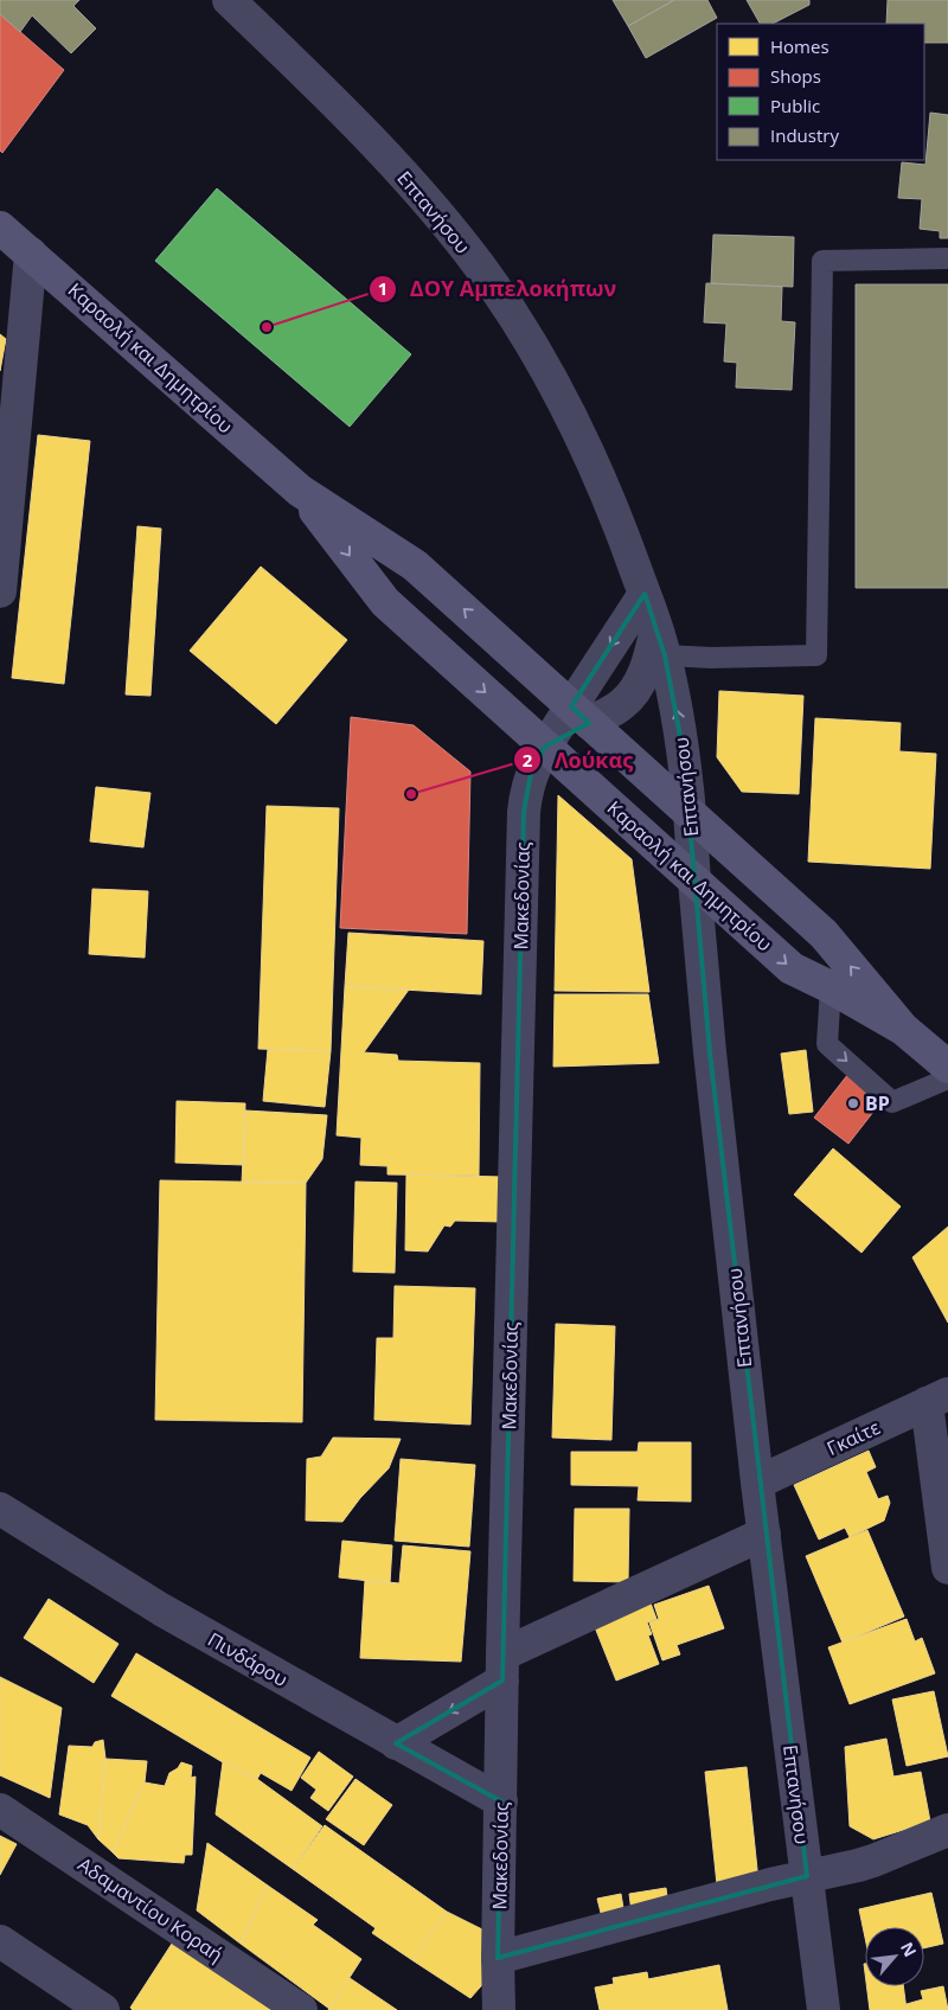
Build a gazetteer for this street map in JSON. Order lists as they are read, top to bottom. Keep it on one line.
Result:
{"streets":{"main road":["Καραολή και Δημητρίου"],"street":["Επτανήσου","Μακεδονίας","Γκαίτε","Πινδάρου","Αδαμαντίου Κοραή"]},"crossings":[["Επτανήσου","Καραολή και Δημητρίου"],["Επτανήσου","Γκαίτε"],["Καραολή και Δημητρίου","Μακεδονίας"],["Μακεδονίας","Πινδάρου"]],"places":["ΔΟΥ Αμπελοκήπων","Λούκας","BP"],"legend":["Homes","Shops","Public","Industry"],"north":"top right"}
